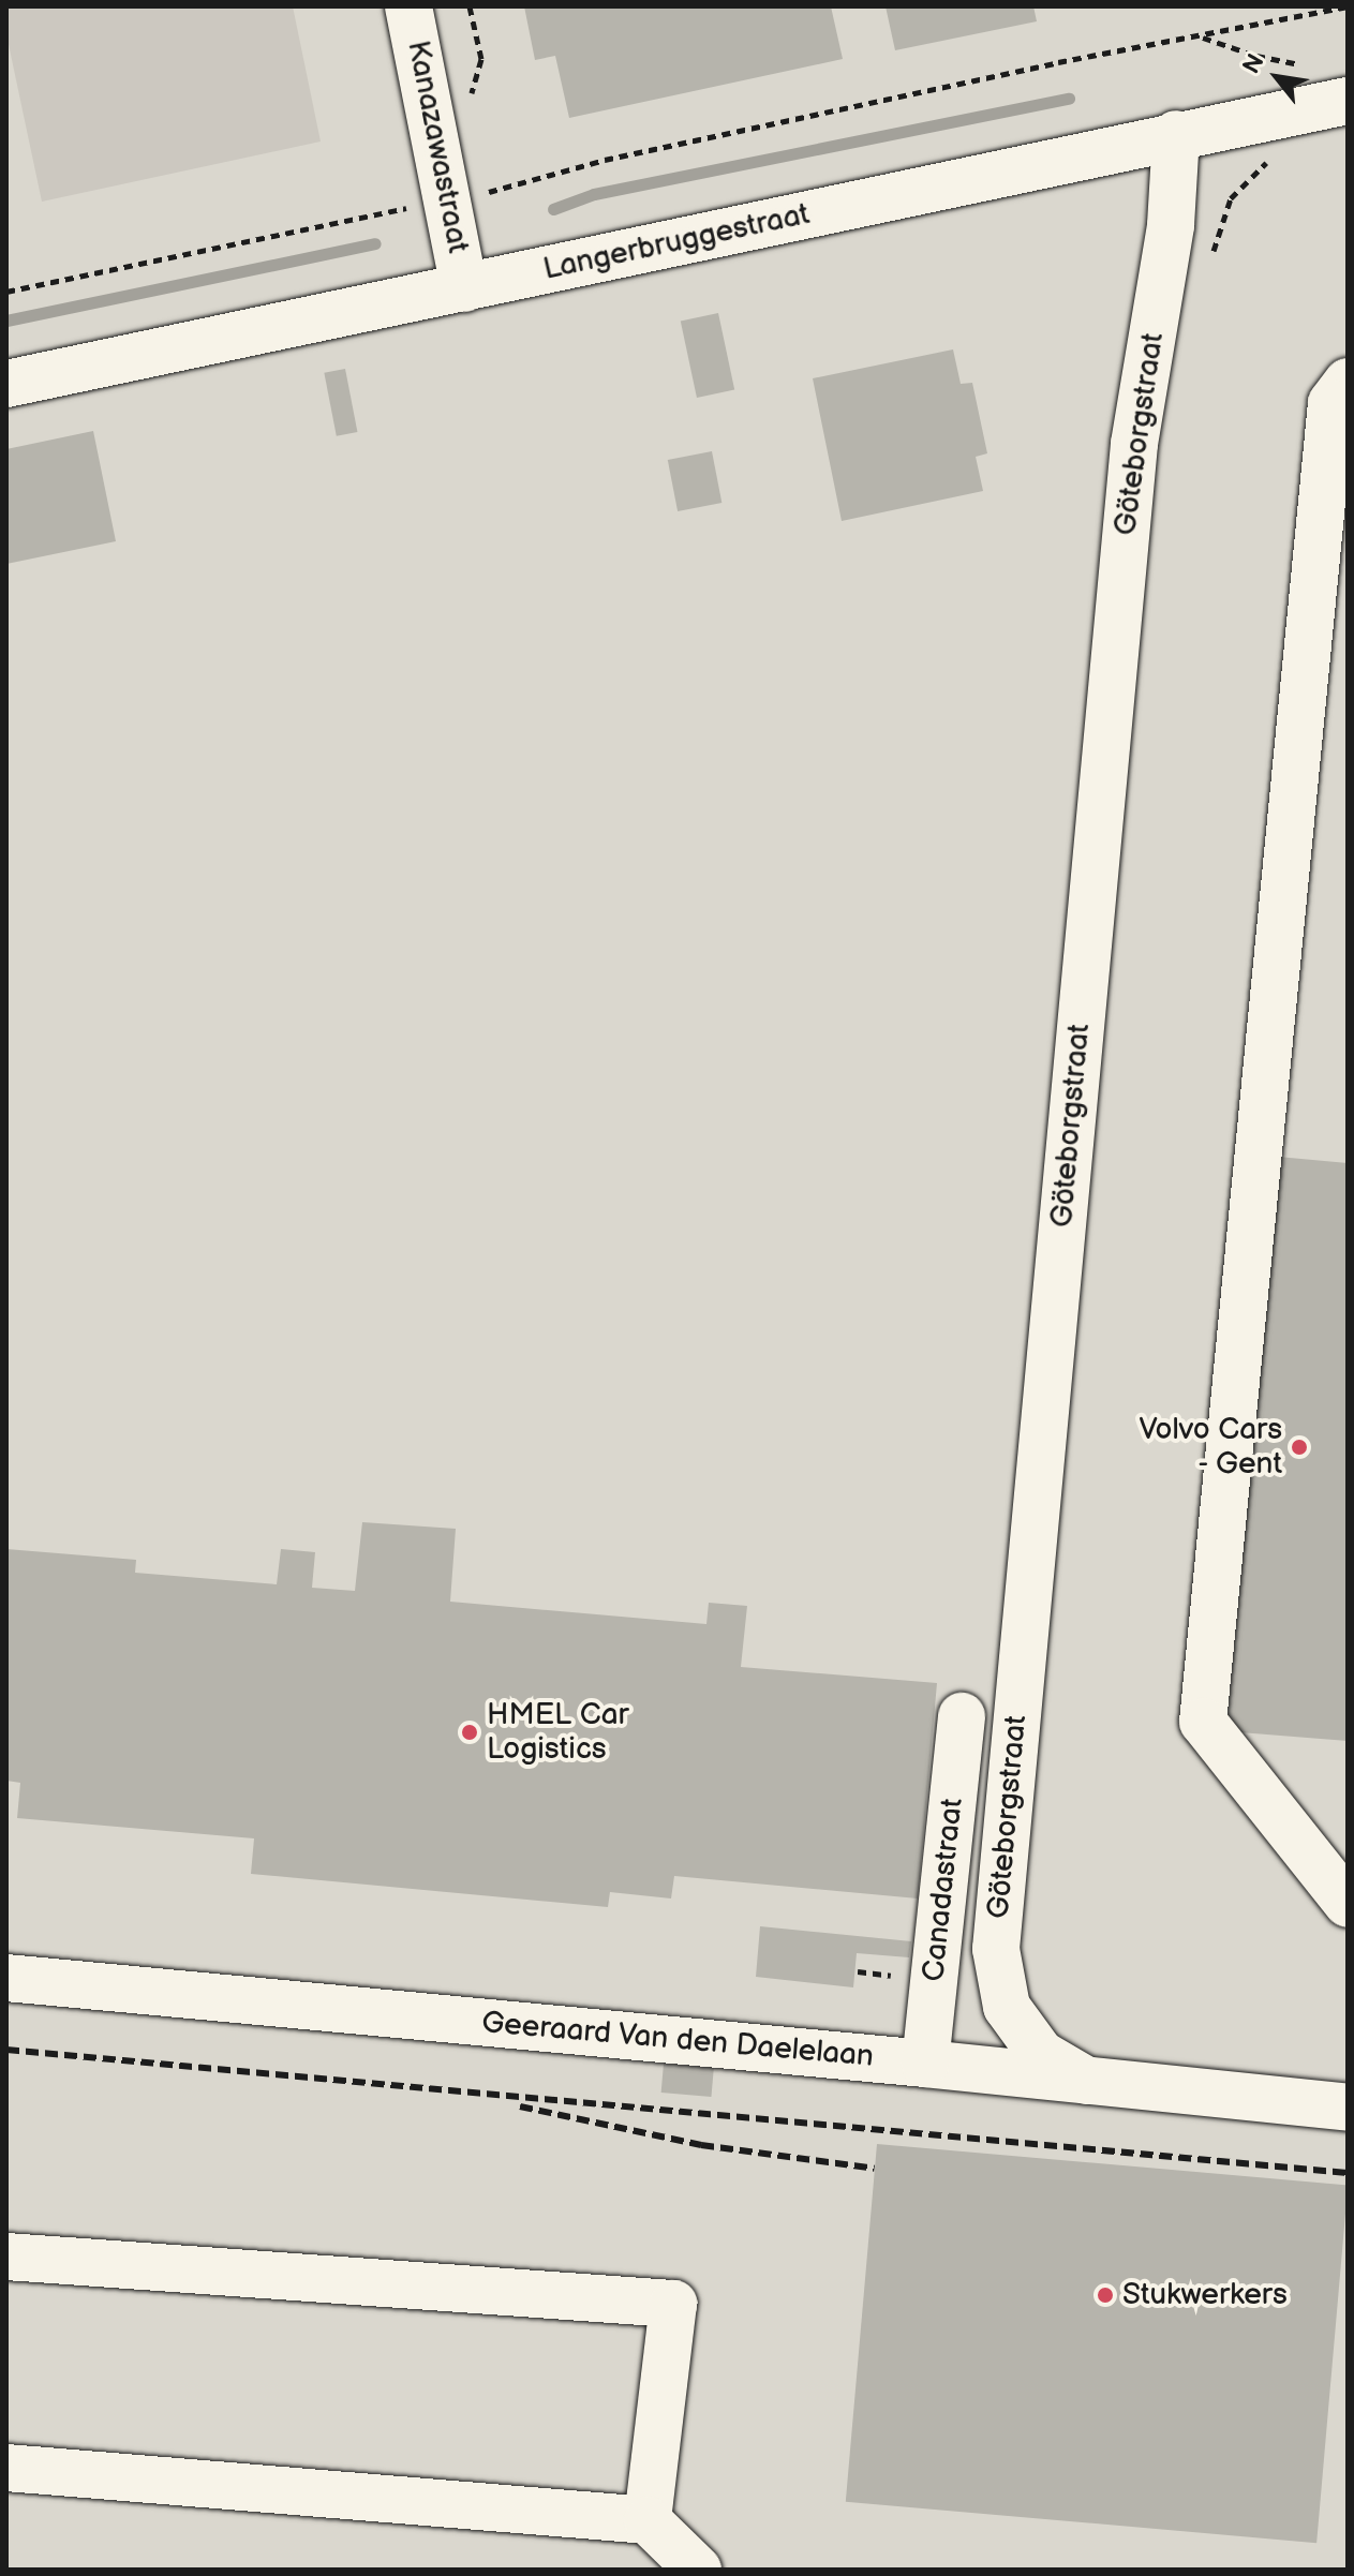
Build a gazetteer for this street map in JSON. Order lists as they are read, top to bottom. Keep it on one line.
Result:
{"streets":{"street":["Kanazawastraat","Langerbruggestraat","Göteborgstraat","Canadastraat","Geeraard Van den Daelelaan"]},"crossings":[["Kanazawastraat","Langerbruggestraat"],["Langerbruggestraat","Göteborgstraat"],["Göteborgstraat","Geeraard Van den Daelelaan"],["Canadastraat","Geeraard Van den Daelelaan"]],"places":["Volvo Cars - Gent","HMEL Car Logistics","Stukwerkers"],"north":"top left"}
